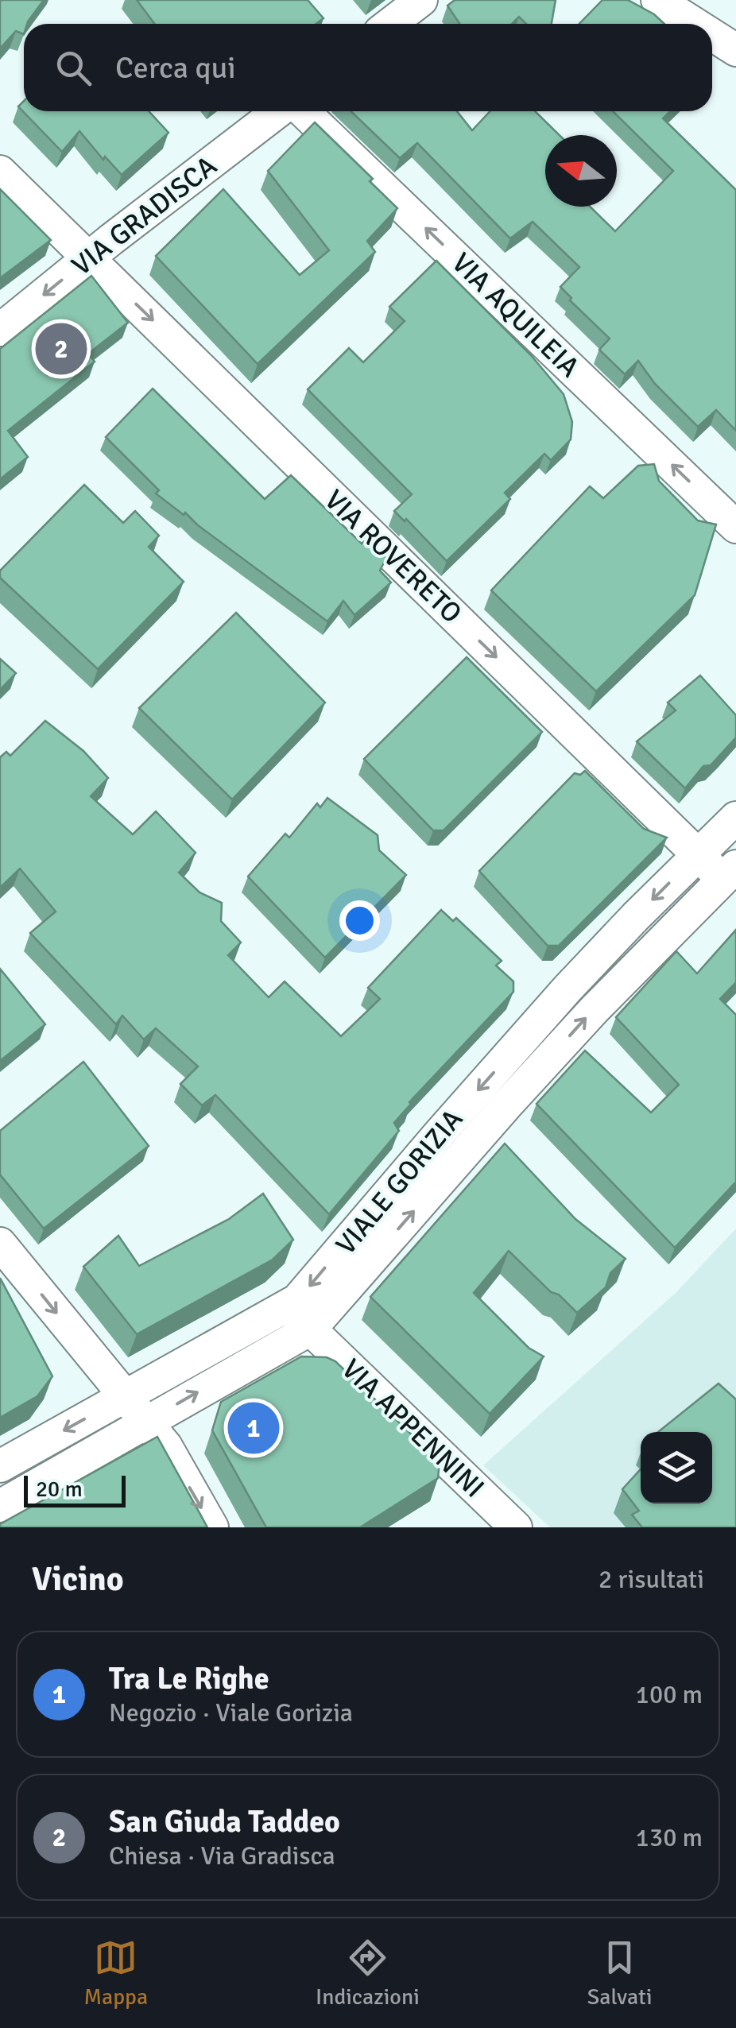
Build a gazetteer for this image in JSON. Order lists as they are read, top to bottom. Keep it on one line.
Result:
{"streets":{"street":["VIA GRADISCA","VIA AQUILEIA","VIA ROVERETO","VIALE GORIZIA","VIA APPENNINI"]},"crossings":[["VIA GRADISCA","VIA ROVERETO"],["VIA ROVERETO","VIALE GORIZIA"],["VIALE GORIZIA","VIA APPENNINI"]],"one_way":["VIA AQUILEIA","VIA ROVERETO"],"scale_bar":"20 m","north":"left","page":{"search":"Cerca qui","pins":["2","1"],"scale":"20 m","heading":["Vicino","2 risultati"],"list":[{"mark":"1","name":"Tra Le Righe","note":"Negozio · Viale Gorizia","value":"100 m"},{"mark":"2","name":"San Giuda Taddeo","note":"Chiesa · Via Gradisca","value":"130 m"}],"nav":["Mappa","Indicazioni","Salvati"]}}
